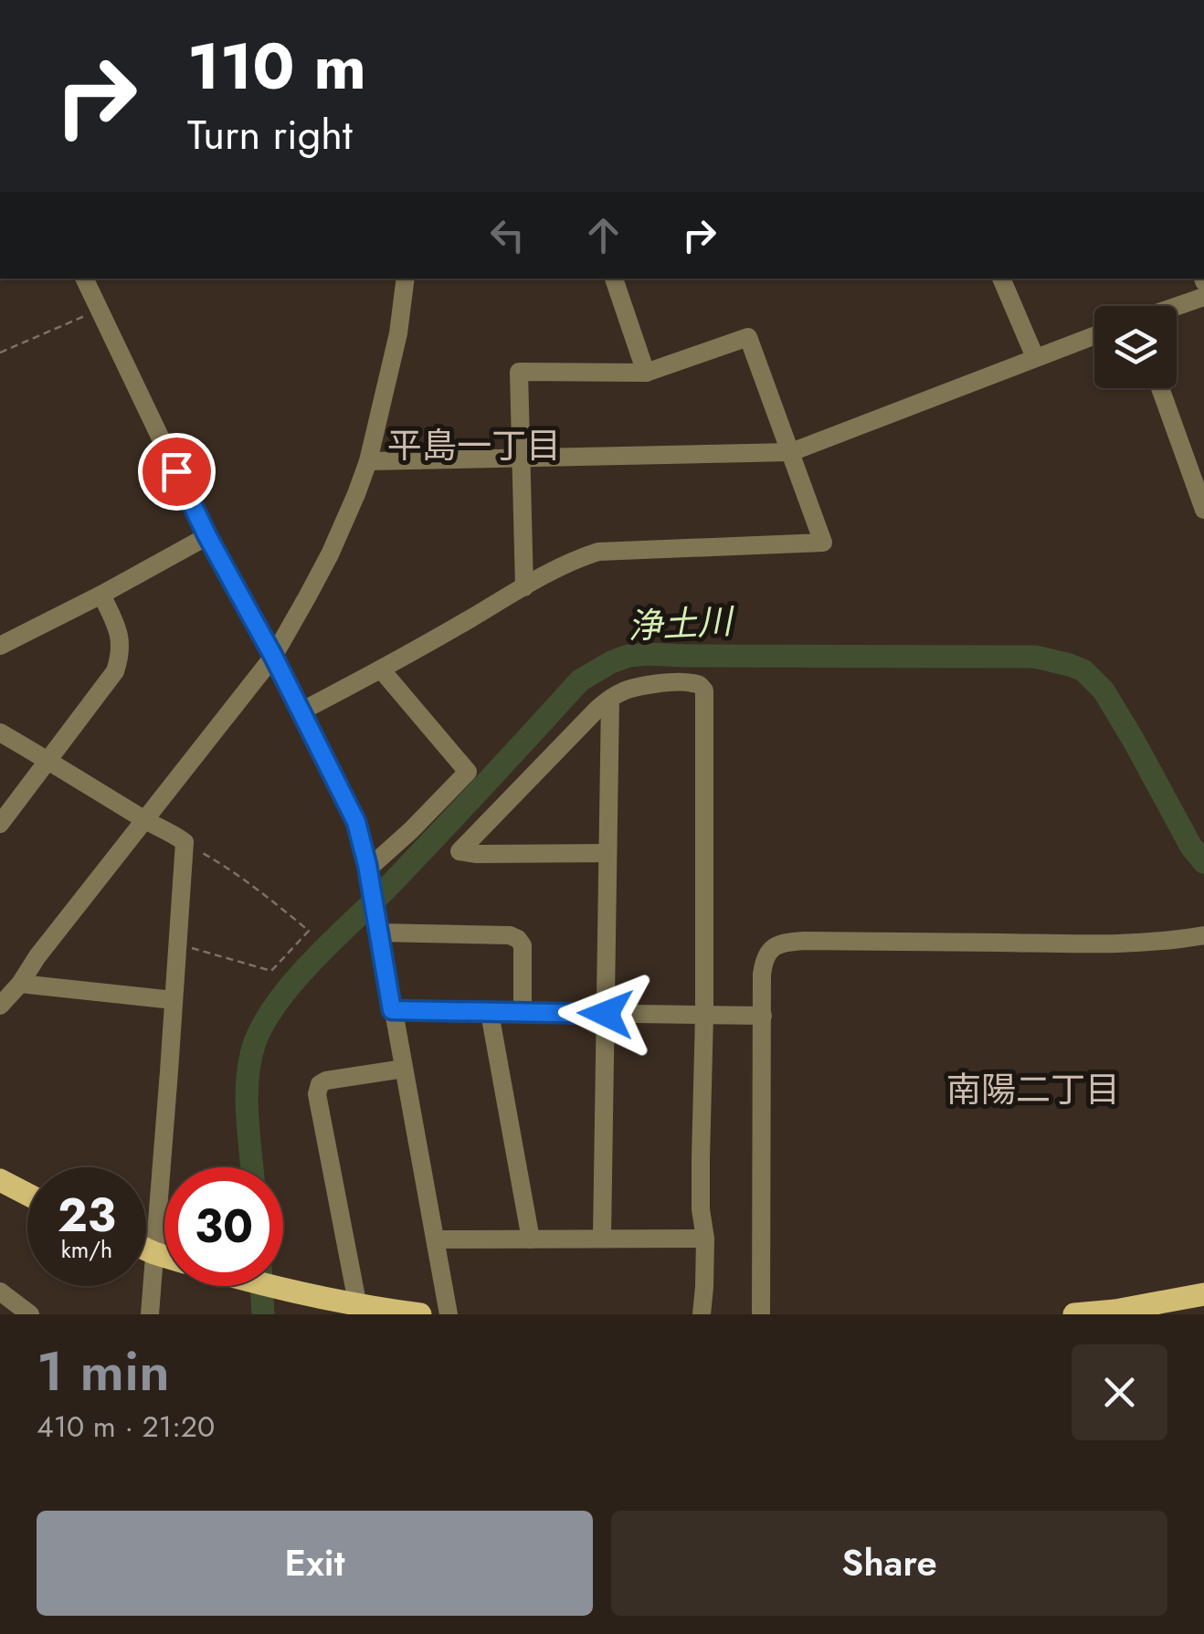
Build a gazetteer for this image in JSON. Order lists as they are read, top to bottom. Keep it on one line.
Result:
{"districts":["平島一丁目","南陽二丁目"],"water":["浄土川"],"page":{"turn":["110 m","Turn right"],"speed":"23 km/h","limit":"30","heading":["1 min","410 m · 21:20"],"buttons":["Exit","Share"]}}
